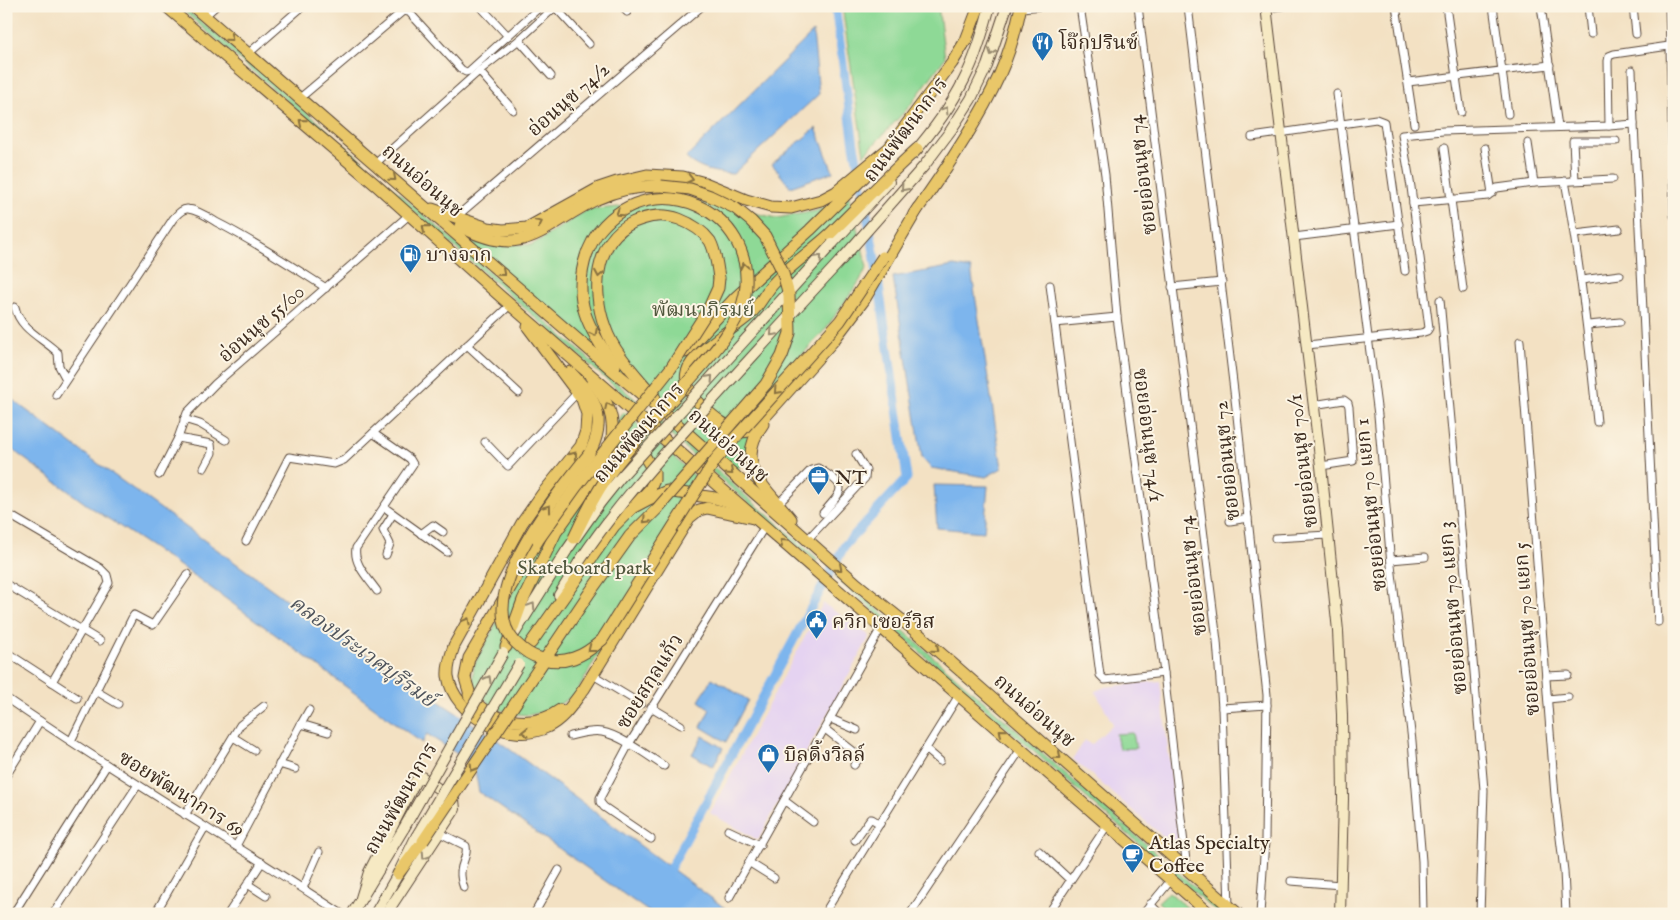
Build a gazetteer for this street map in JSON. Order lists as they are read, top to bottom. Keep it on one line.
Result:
{"streets":{"main road":["ถนนพัฒนาการ","ถนนอ่อนนุช","ซอยอ่อนนุช 70/1"],"street":["อ่อนนุช 74/2","ซอยอ่อนนุช 74","อ่อนนุช 55/00","ซอยอ่อนนุช 74/1","ซอยอ่อนนุช 72","ซอยอ่อนนุช 70 แยก 1","ซอยอ่อนนุช 70 แยก 3","ซอยอ่อนนุช 70 แยก 5","ซอยสกุลแก้ว","ซอยพัฒนาการ 69"]},"crossings":[["ซอยอ่อนนุช 74","ถนนอ่อนนุช"],["ถนนอ่อนนุช","อ่อนนุช 55/00"],["ถนนอ่อนนุช","ซอยอ่อนนุช 74/1"],["ถนนอ่อนนุช","ซอยสกุลแก้ว"]],"water":["คลองประเวศบุรีรมย์"],"parks":["พัฒนาภิรมย์","Skateboard park"],"places":{"restaurant":["โจ๊กปรินซ์"],"fuel station":["บางจาก"],"office":["NT"],"public building":["ควิก เซอร์วิส"],"shop":["บิลดิ้งวิลล์"],"cafe":["Atlas Specialty Coffee"]}}
